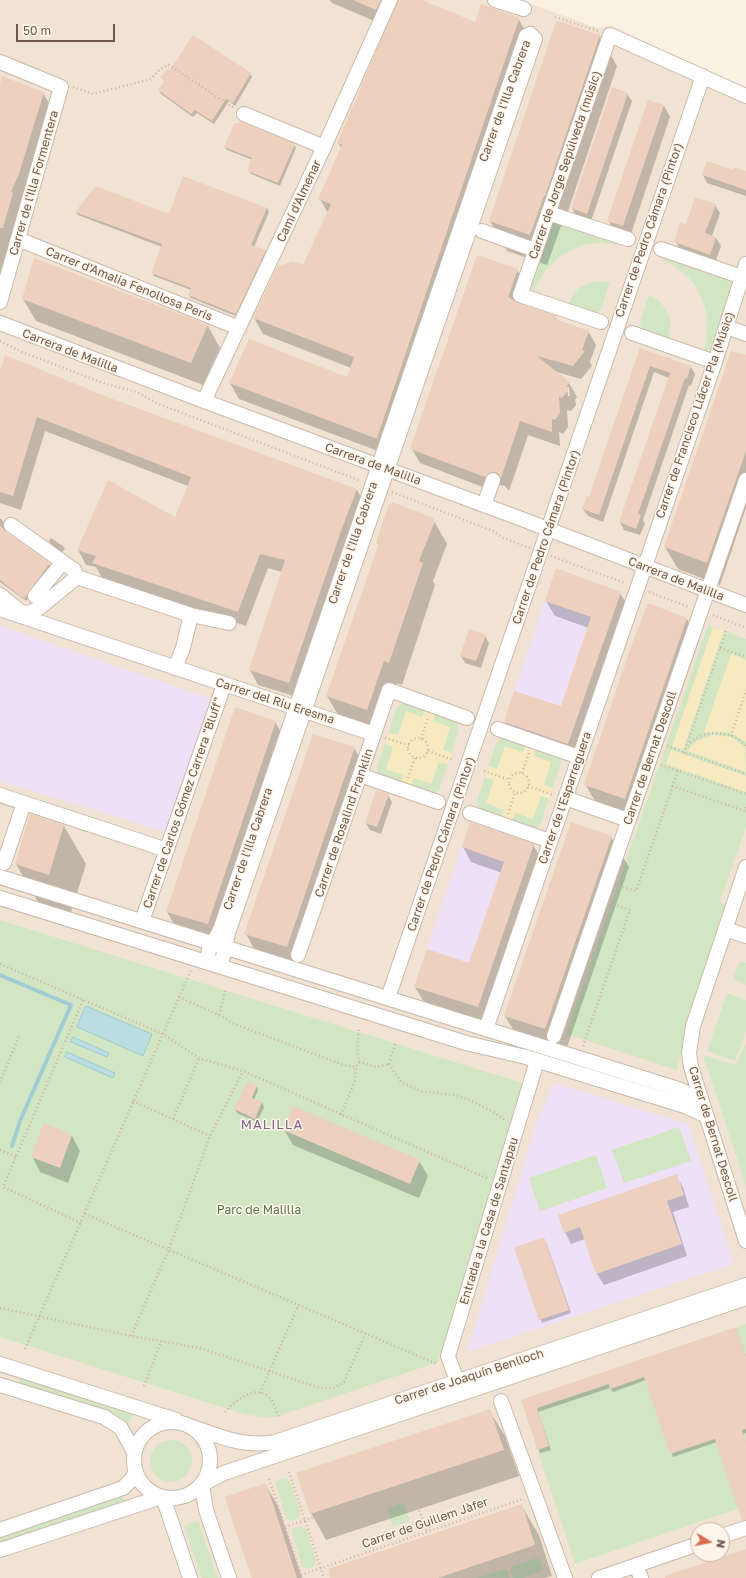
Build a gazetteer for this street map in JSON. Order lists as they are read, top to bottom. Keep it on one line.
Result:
{"streets":{"street":["Carrer de l'Illa Cabrera","Carrer de Jorge Sepúlveda (músic)","Carrer de l'Illa Formentera","Camí d'Almenar","Carrer de Pedro Cámara (Pintor)","Carrer d'Amalia Fenollosa Peris","Carrera de Malilla","Carrer de Francisco Llácer Pla (Músic)","Carrer del Riu Eresma","Carrer de Bernat Descoll","Carrer de l'Esparreguera","Carrer de Carlos Gómez Carrera \"Bluff\"","Carrer de Rosalind Franklin","Entrada a la Casa de Santapau","Carrer de Joaquín Benlloch"],"path":["Carrer de Guillem Jàfer"]},"crossings":[["Carrer de l'Illa Cabrera","Carrera de Malilla"],["Carrer de l'Illa Cabrera","Carrer del Riu Eresma"],["Carrer de l'Illa Formentera","Carrer d'Amalia Fenollosa Peris"],["Camí d'Almenar","Carrer d'Amalia Fenollosa Peris"],["Camí d'Almenar","Carrera de Malilla"],["Carrer de Pedro Cámara (Pintor)","Carrera de Malilla"],["Carrera de Malilla","Carrer de Francisco Llácer Pla (Músic)"],["Carrera de Malilla","Carrer de Bernat Descoll"],["Carrera de Malilla","Carrer de l'Esparreguera"],["Carrer de Francisco Llácer Pla (Músic)","Carrer de l'Esparreguera"],["Carrer del Riu Eresma","Carrer de Carlos Gómez Carrera \"Bluff\""],["Carrer del Riu Eresma","Carrer de Rosalind Franklin"],["Entrada a la Casa de Santapau","Carrer de Joaquín Benlloch"]],"districts":["MALILLA"],"parks":["Parc de Malilla"],"scale_bar":"50 m","north":"right"}
